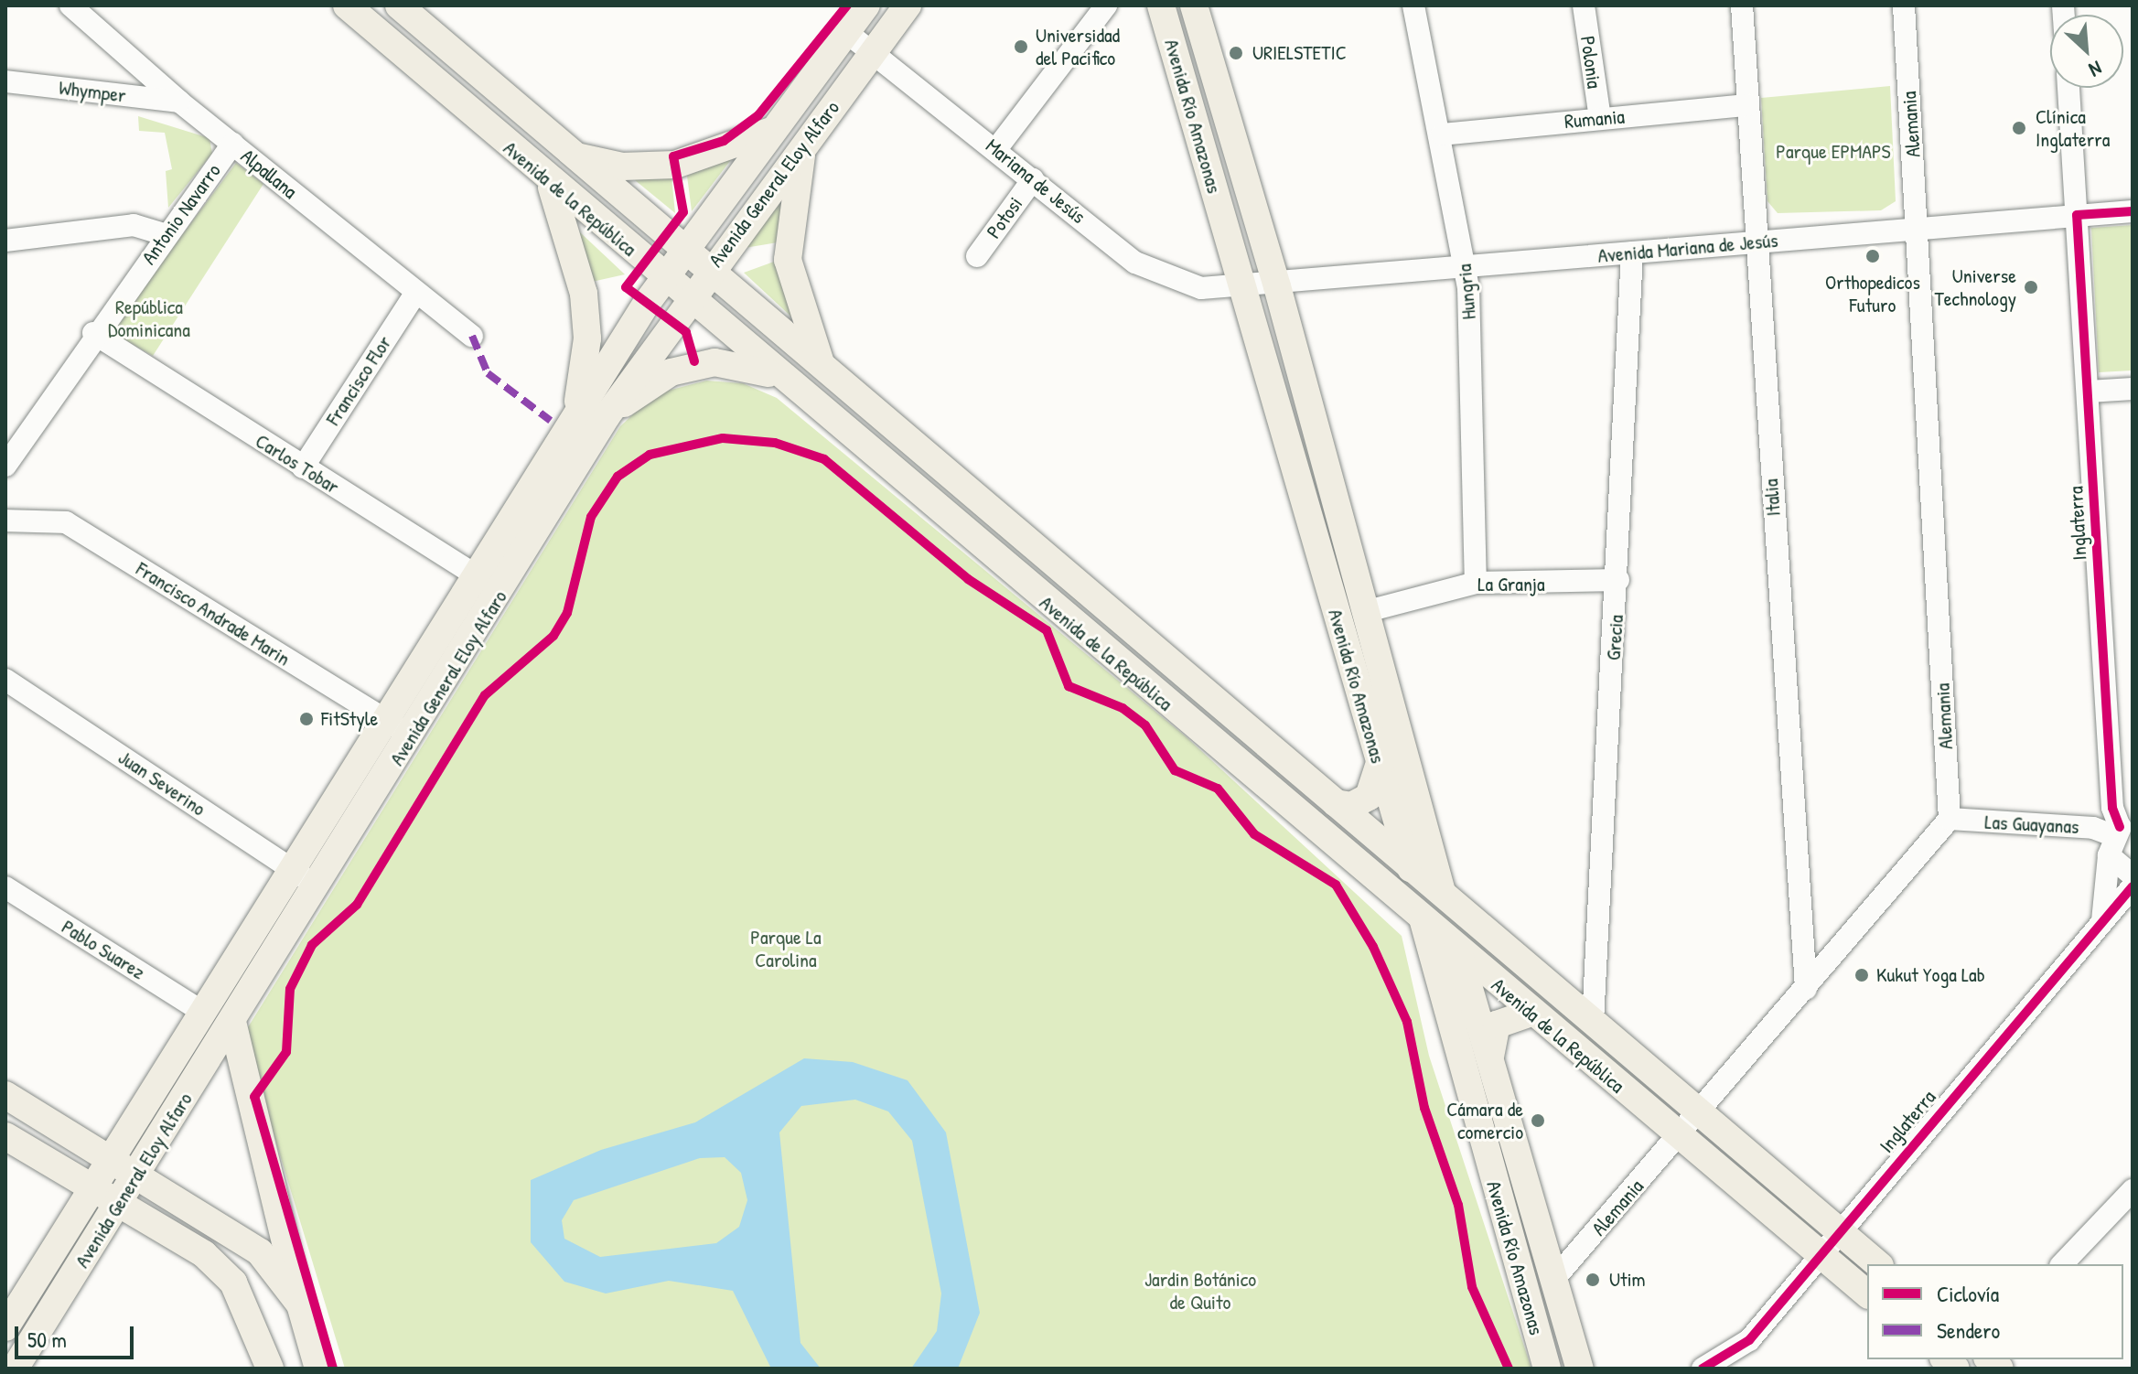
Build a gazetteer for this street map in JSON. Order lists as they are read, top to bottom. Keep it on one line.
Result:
{"streets":{"main road":["Avenida Río Amazonas","Avenida General Eloy Alfaro","Avenida de la República"],"street":["Polonia","Whymper","Rumania","Alemania","Alpallana","Mariana de Jesús","Antonio Navarro","Potosi","Avenida Mariana de Jesús","Hungria","Francisco Flor","Carlos Tobar","Italia","Inglaterra","La Granja","Francisco Andrade Marin","Grecia","Juan Severino","Las Guayanas","Pablo Suarez"]},"crossings":[["Polonia","Rumania"],["Whymper","Alpallana"],["Avenida Río Amazonas","Alemania"],["Avenida Río Amazonas","Mariana de Jesús"],["Avenida Río Amazonas","Avenida de la República"],["Avenida Río Amazonas","Avenida Mariana de Jesús"],["Avenida Río Amazonas","La Granja"],["Rumania","Hungria"],["Rumania","Italia"],["Alemania","Avenida de la República"],["Alemania","Avenida Mariana de Jesús"],["Alemania","Italia"],["Alemania","Las Guayanas"],["Alpallana","Antonio Navarro"],["Alpallana","Francisco Flor"],["Mariana de Jesús","Avenida General Eloy Alfaro"],["Mariana de Jesús","Potosi"],["Mariana de Jesús","Avenida Mariana de Jesús"],["Avenida General Eloy Alfaro","Avenida de la República"],["Avenida General Eloy Alfaro","Carlos Tobar"],["Avenida General Eloy Alfaro","Francisco Andrade Marin"],["Avenida General Eloy Alfaro","Juan Severino"],["Avenida General Eloy Alfaro","Pablo Suarez"],["Avenida de la República","Inglaterra"],["Avenida de la República","Grecia"],["Antonio Navarro","Carlos Tobar"],["Avenida Mariana de Jesús","Hungria"],["Avenida Mariana de Jesús","Italia"],["Avenida Mariana de Jesús","Inglaterra"],["Avenida Mariana de Jesús","Grecia"],["Hungria","La Granja"],["Francisco Flor","Carlos Tobar"],["Inglaterra","Las Guayanas"],["La Granja","Grecia"]],"parks":["Parque EPMAPS","República Dominicana","Parque La Carolina","Jardin Botánico de Quito"],"places":["Universidad del Pacifico","URIELSTETIC","Clínica Inglaterra","Orthopedicos Futuro","Universe Technology","FitStyle","Kukut Yoga Lab","Cámara de comercio","Utim"],"legend":["Ciclovía","Sendero"],"scale_bar":"50 m","north":"bottom right"}
